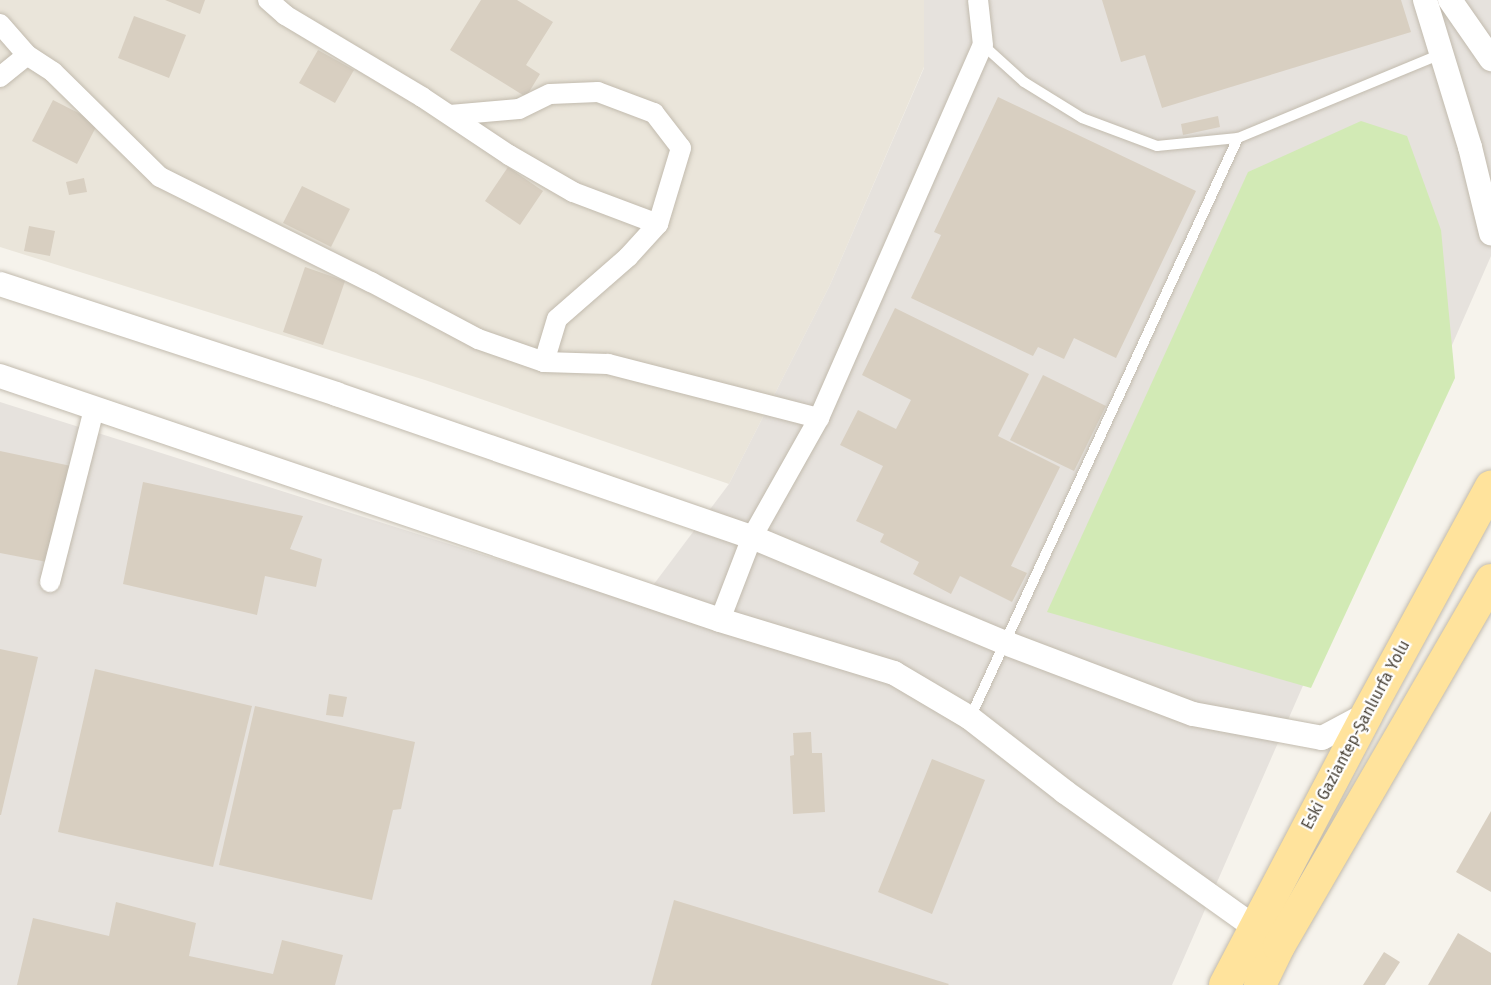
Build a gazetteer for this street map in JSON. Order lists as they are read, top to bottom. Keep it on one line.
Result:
{"streets":{"main road":["Eski Gaziantep-Şanlıurfa Yolu"]}}
